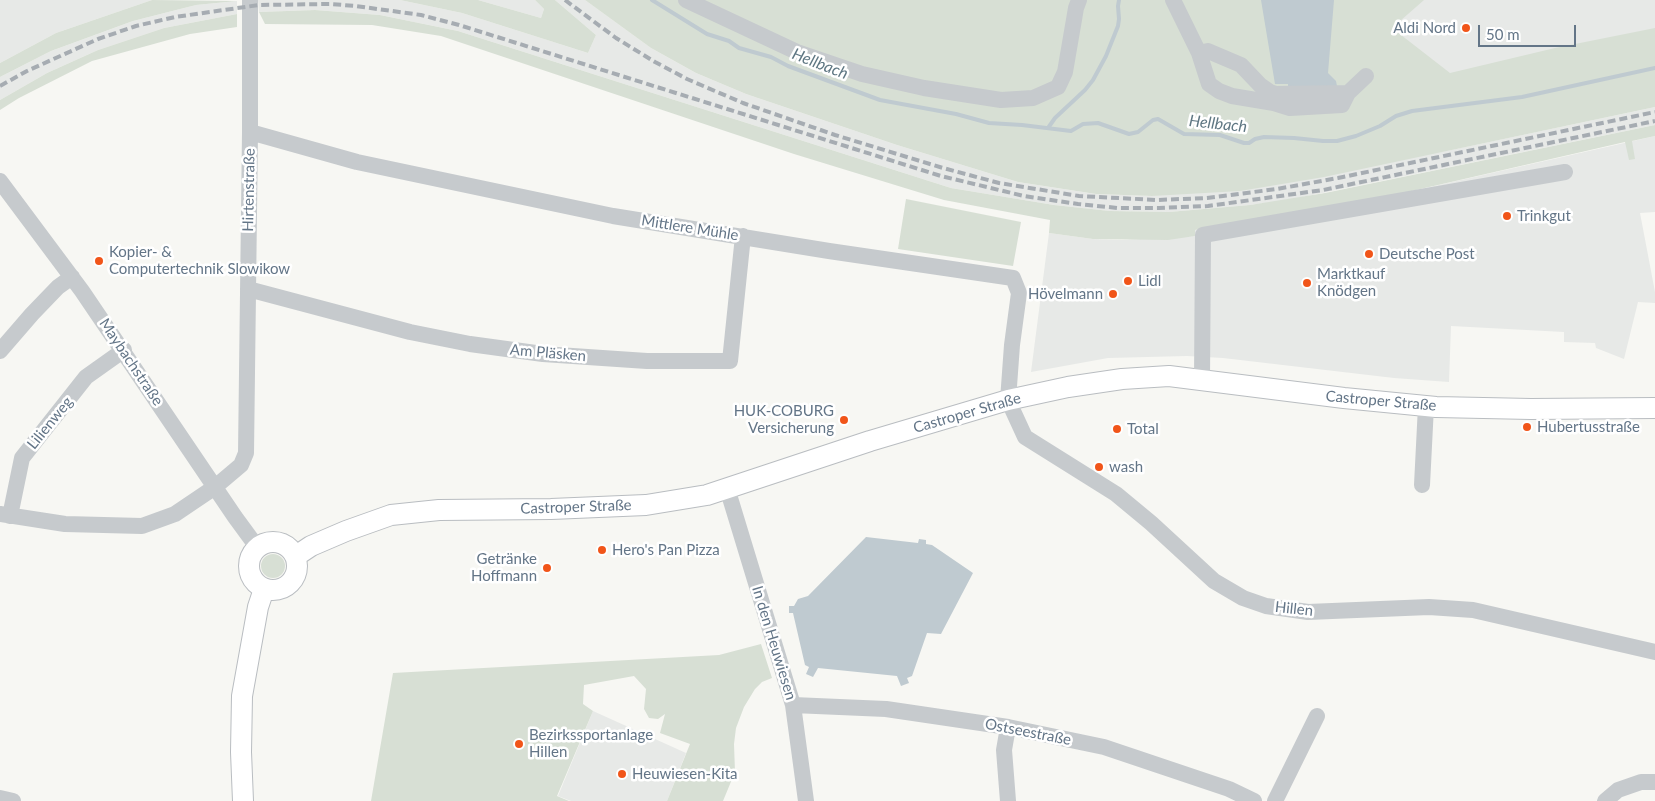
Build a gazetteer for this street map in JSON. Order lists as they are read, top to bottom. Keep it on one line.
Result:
{"streets":{"main road":["Castroper Straße"],"street":["Hirtenstraße","Mittlere Mühle","Am Pläsken","Maybachstraße","Lilienweg","Hillen","In den Heuwiesen","Ostseestraße"]},"crossings":[["Hirtenstraße","Mittlere Mühle"],["Hirtenstraße","Am Pläsken"],["Hirtenstraße","Maybachstraße"],["Hirtenstraße","Lilienweg"],["Mittlere Mühle","Am Pläsken"],["Mittlere Mühle","Castroper Straße"],["Mittlere Mühle","Hillen"],["Maybachstraße","Castroper Straße"],["Maybachstraße","Lilienweg"],["Castroper Straße","Hillen"],["Castroper Straße","In den Heuwiesen"],["In den Heuwiesen","Ostseestraße"]],"water":["Hellbach"],"places":["Aldi Nord","Trinkgut","Deutsche Post","Kopier- & Computertechnik Slowikow","Lidl","Marktkauf Knödgen","Hövelmann","HUK-COBURG Versicherung","Hubertusstraße","Total","wash","Hero's Pan Pizza","Getränke Hoffmann","Bezirkssportanlage Hillen","Heuwiesen-Kita"],"scale_bar":"50 m"}
